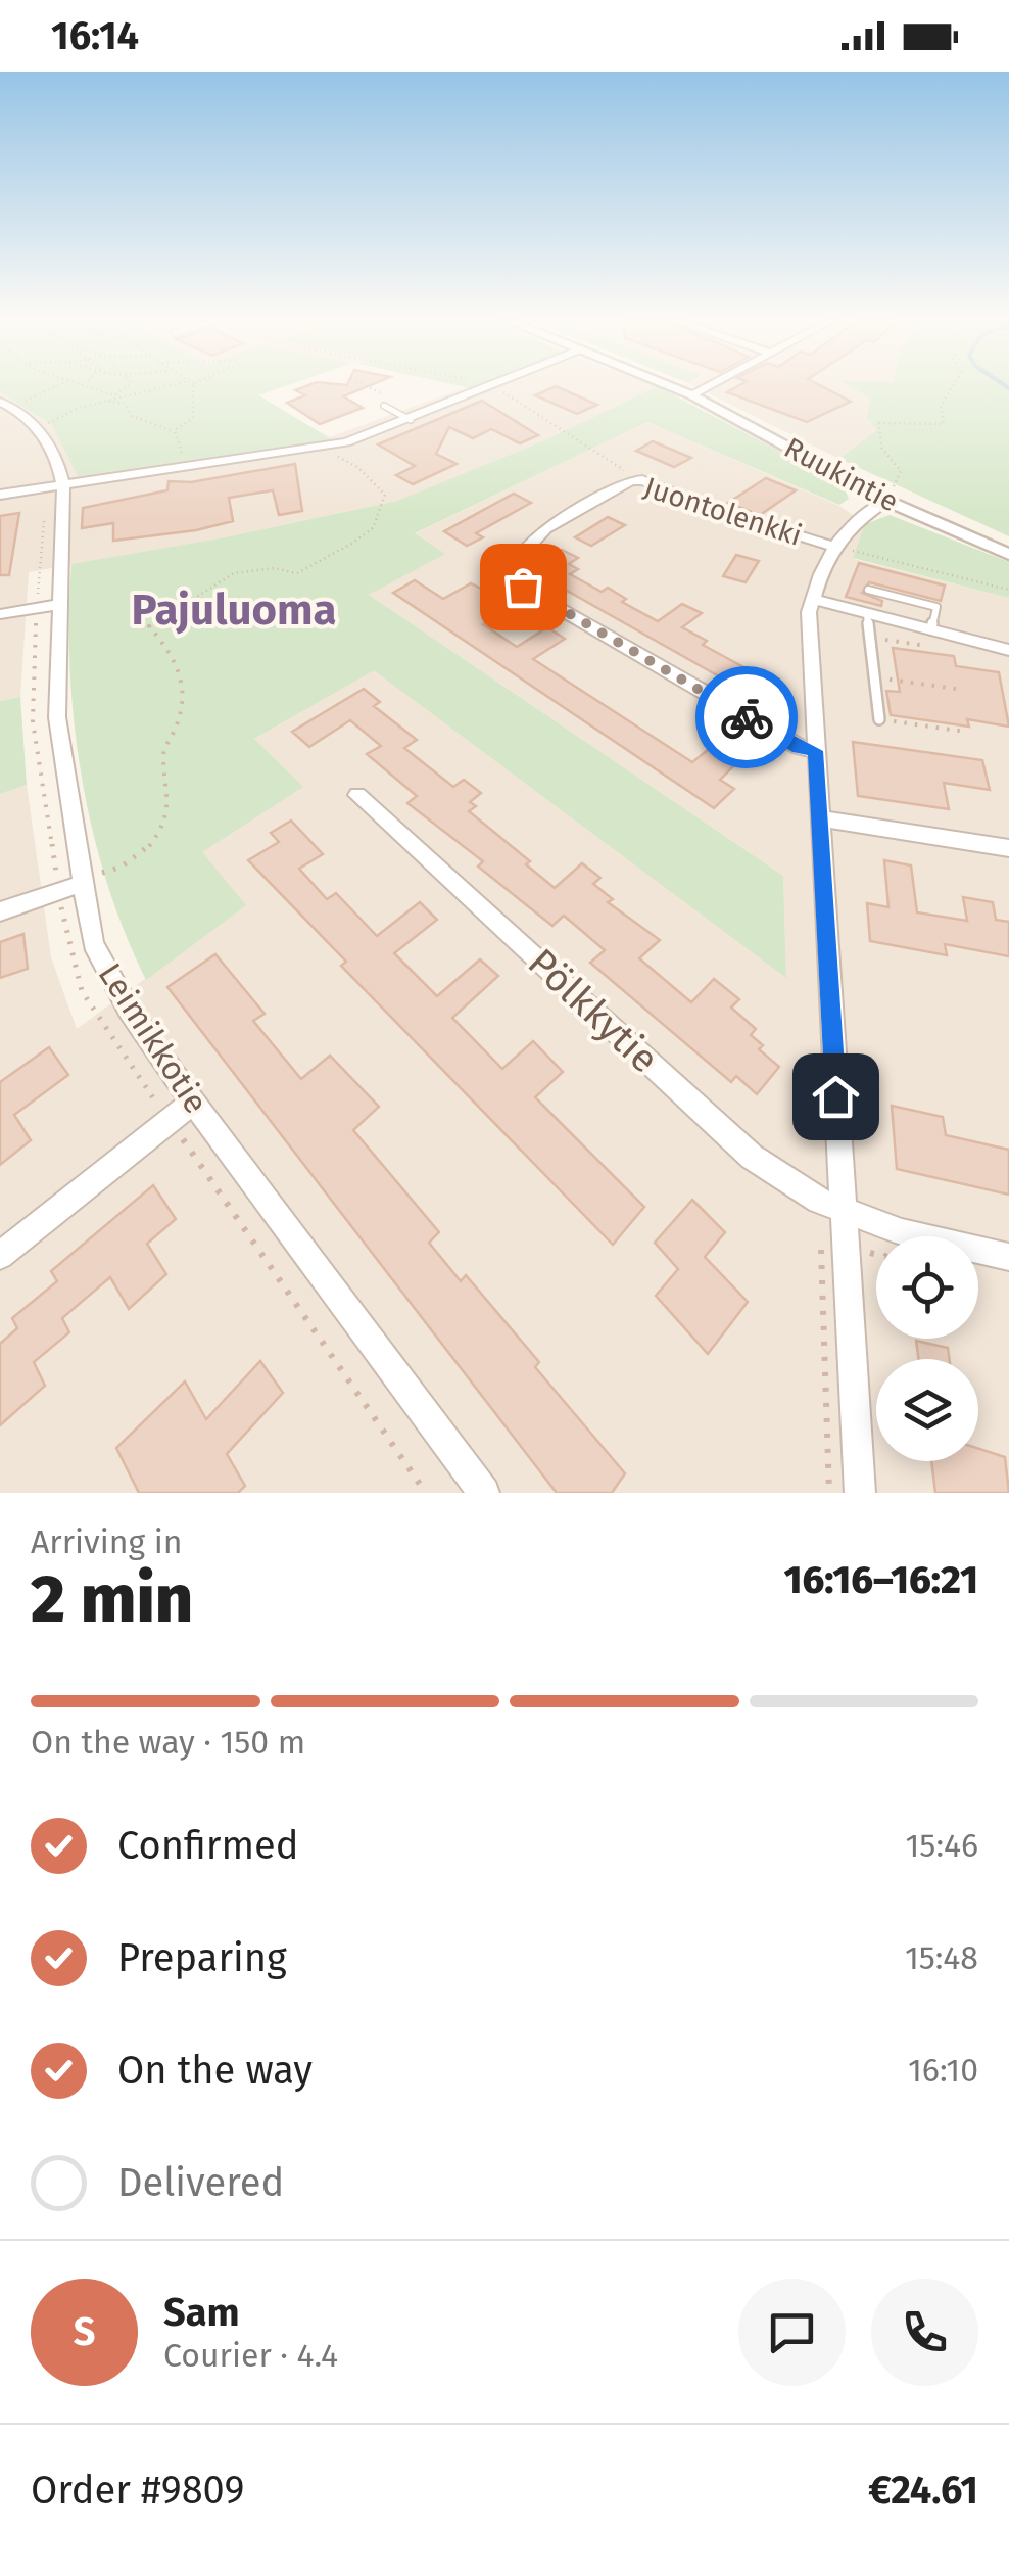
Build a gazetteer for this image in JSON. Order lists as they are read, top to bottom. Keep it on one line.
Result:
{"streets":{"street":["Ruukintie","Juontolenkki","Pölkkytie","Leimikkotie"]},"districts":["Pajuluoma"],"page":{"status":"16:14","heading":["2 min","Arriving in","16:16–16:21"],"panel":["Sam","Courier · 4.4","Order #9809","€24.61"],"bar":"On the way · 150 m","list":[["Confirmed","15:46"],["Preparing","15:48"],["On the way","16:10"],"Delivered"],"round":"S"}}
